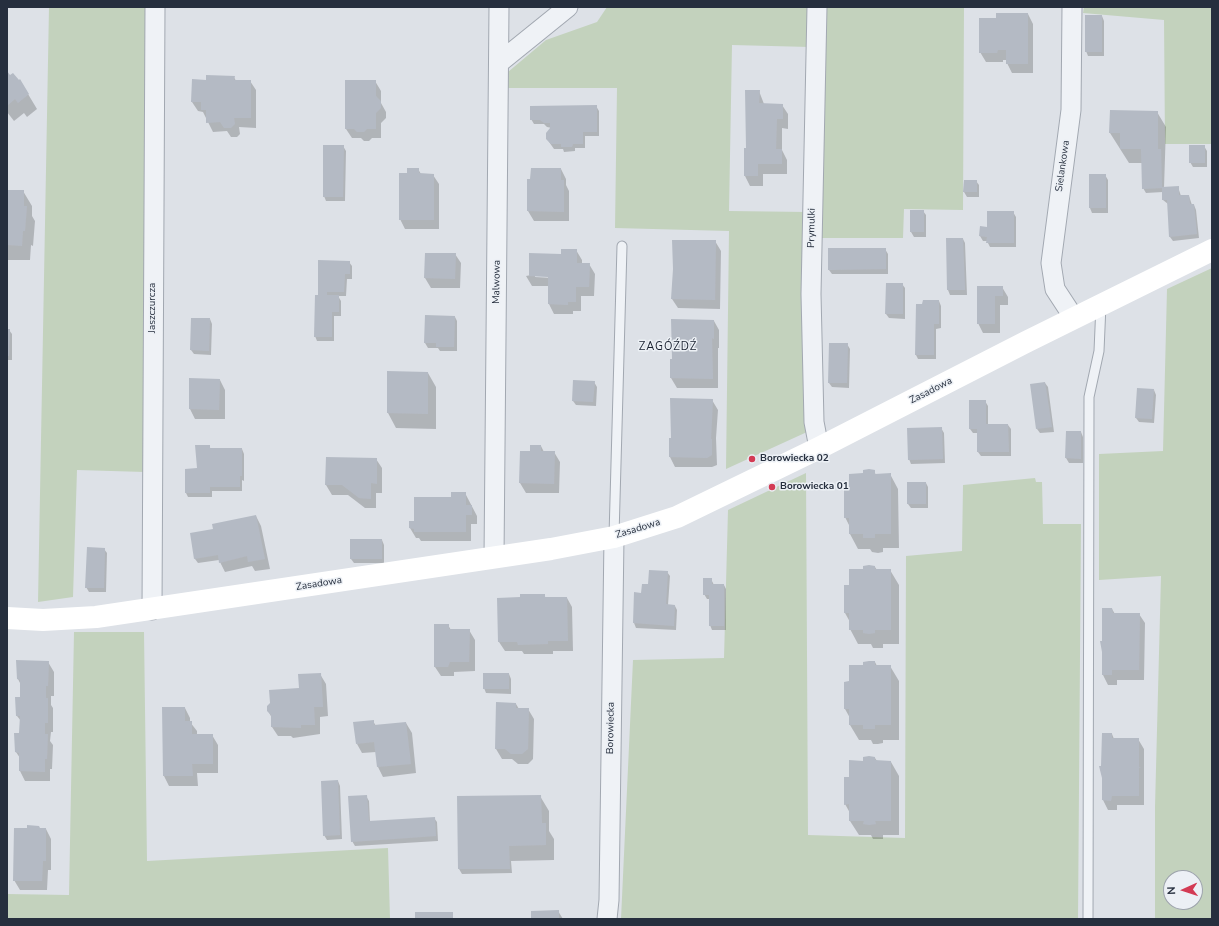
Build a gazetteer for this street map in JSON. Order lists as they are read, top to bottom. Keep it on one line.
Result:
{"streets":{"street":["Sielankowa","Prymulki","Malwowa","Jaszczurcza","Zasadowa","Borowiecka"]},"crossings":[["Sielankowa","Zasadowa"],["Prymulki","Zasadowa"],["Malwowa","Zasadowa"],["Jaszczurcza","Zasadowa"],["Zasadowa","Borowiecka"]],"districts":["ZAGÓŹDŹ"],"places":["Borowiecka 02","Borowiecka 01"],"north":"left"}
